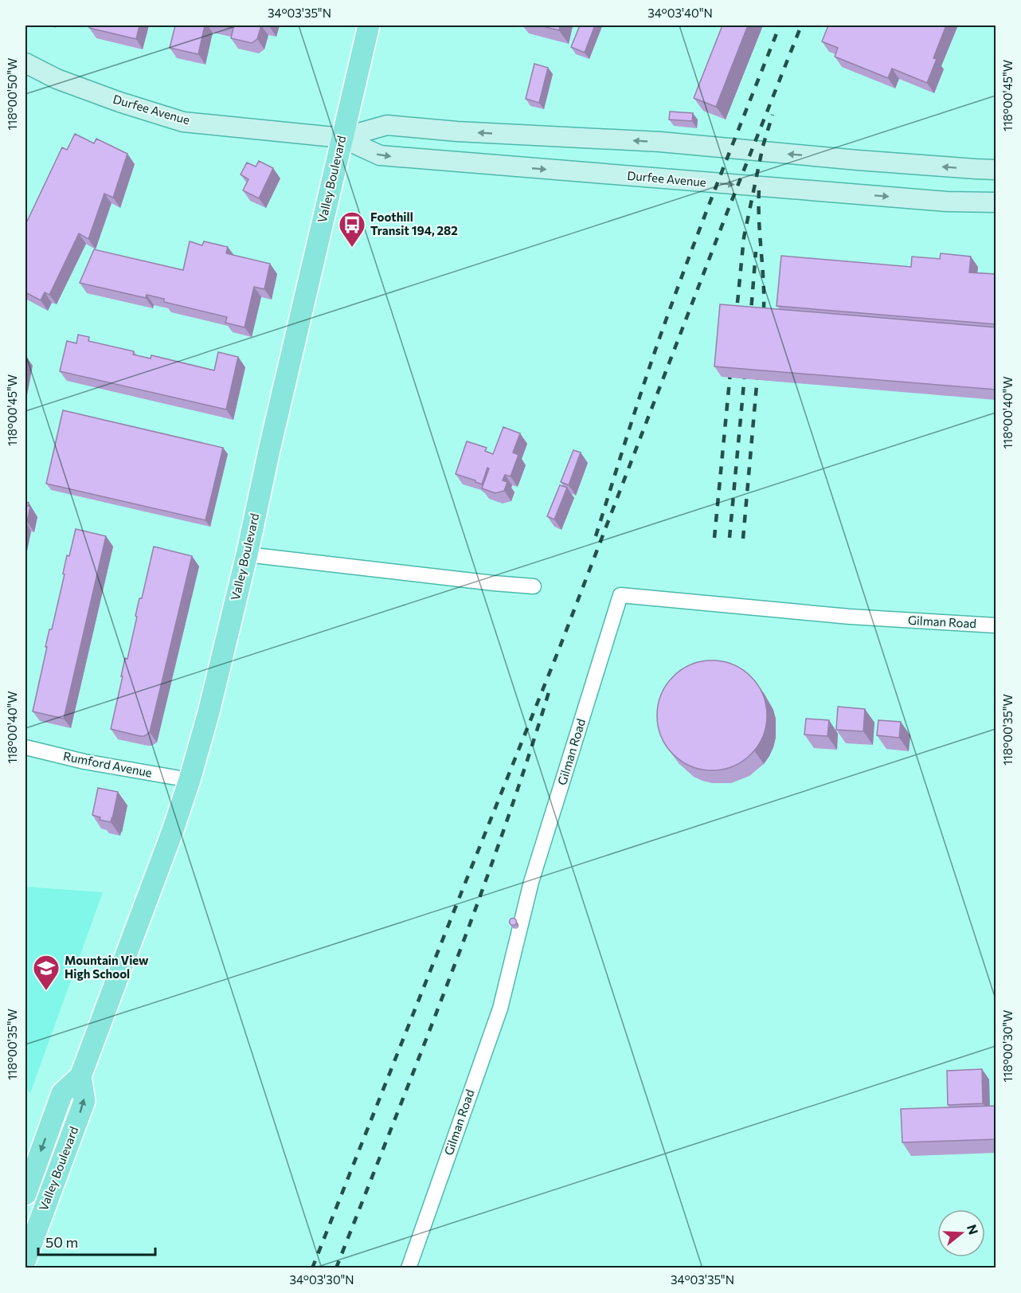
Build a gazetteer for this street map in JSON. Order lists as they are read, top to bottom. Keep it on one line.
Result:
{"streets":{"main road":["Durfee Avenue","Valley Boulevard"],"street":["Gilman Road","Rumford Avenue"]},"crossings":[["Durfee Avenue","Valley Boulevard"],["Valley Boulevard","Rumford Avenue"]],"places":{"bus stop":["Foothill Transit 194, 282"],"school or university":["Mountain View High School"]},"scale_bar":"50 m","north":"right","coordinates":["34°03'35\"N","34°03'40\"N","118°00'50\"W","118°00'45\"W","118°00'40\"W","118°00'35\"W","118°00'30\"W","34°03'30\"N"]}
